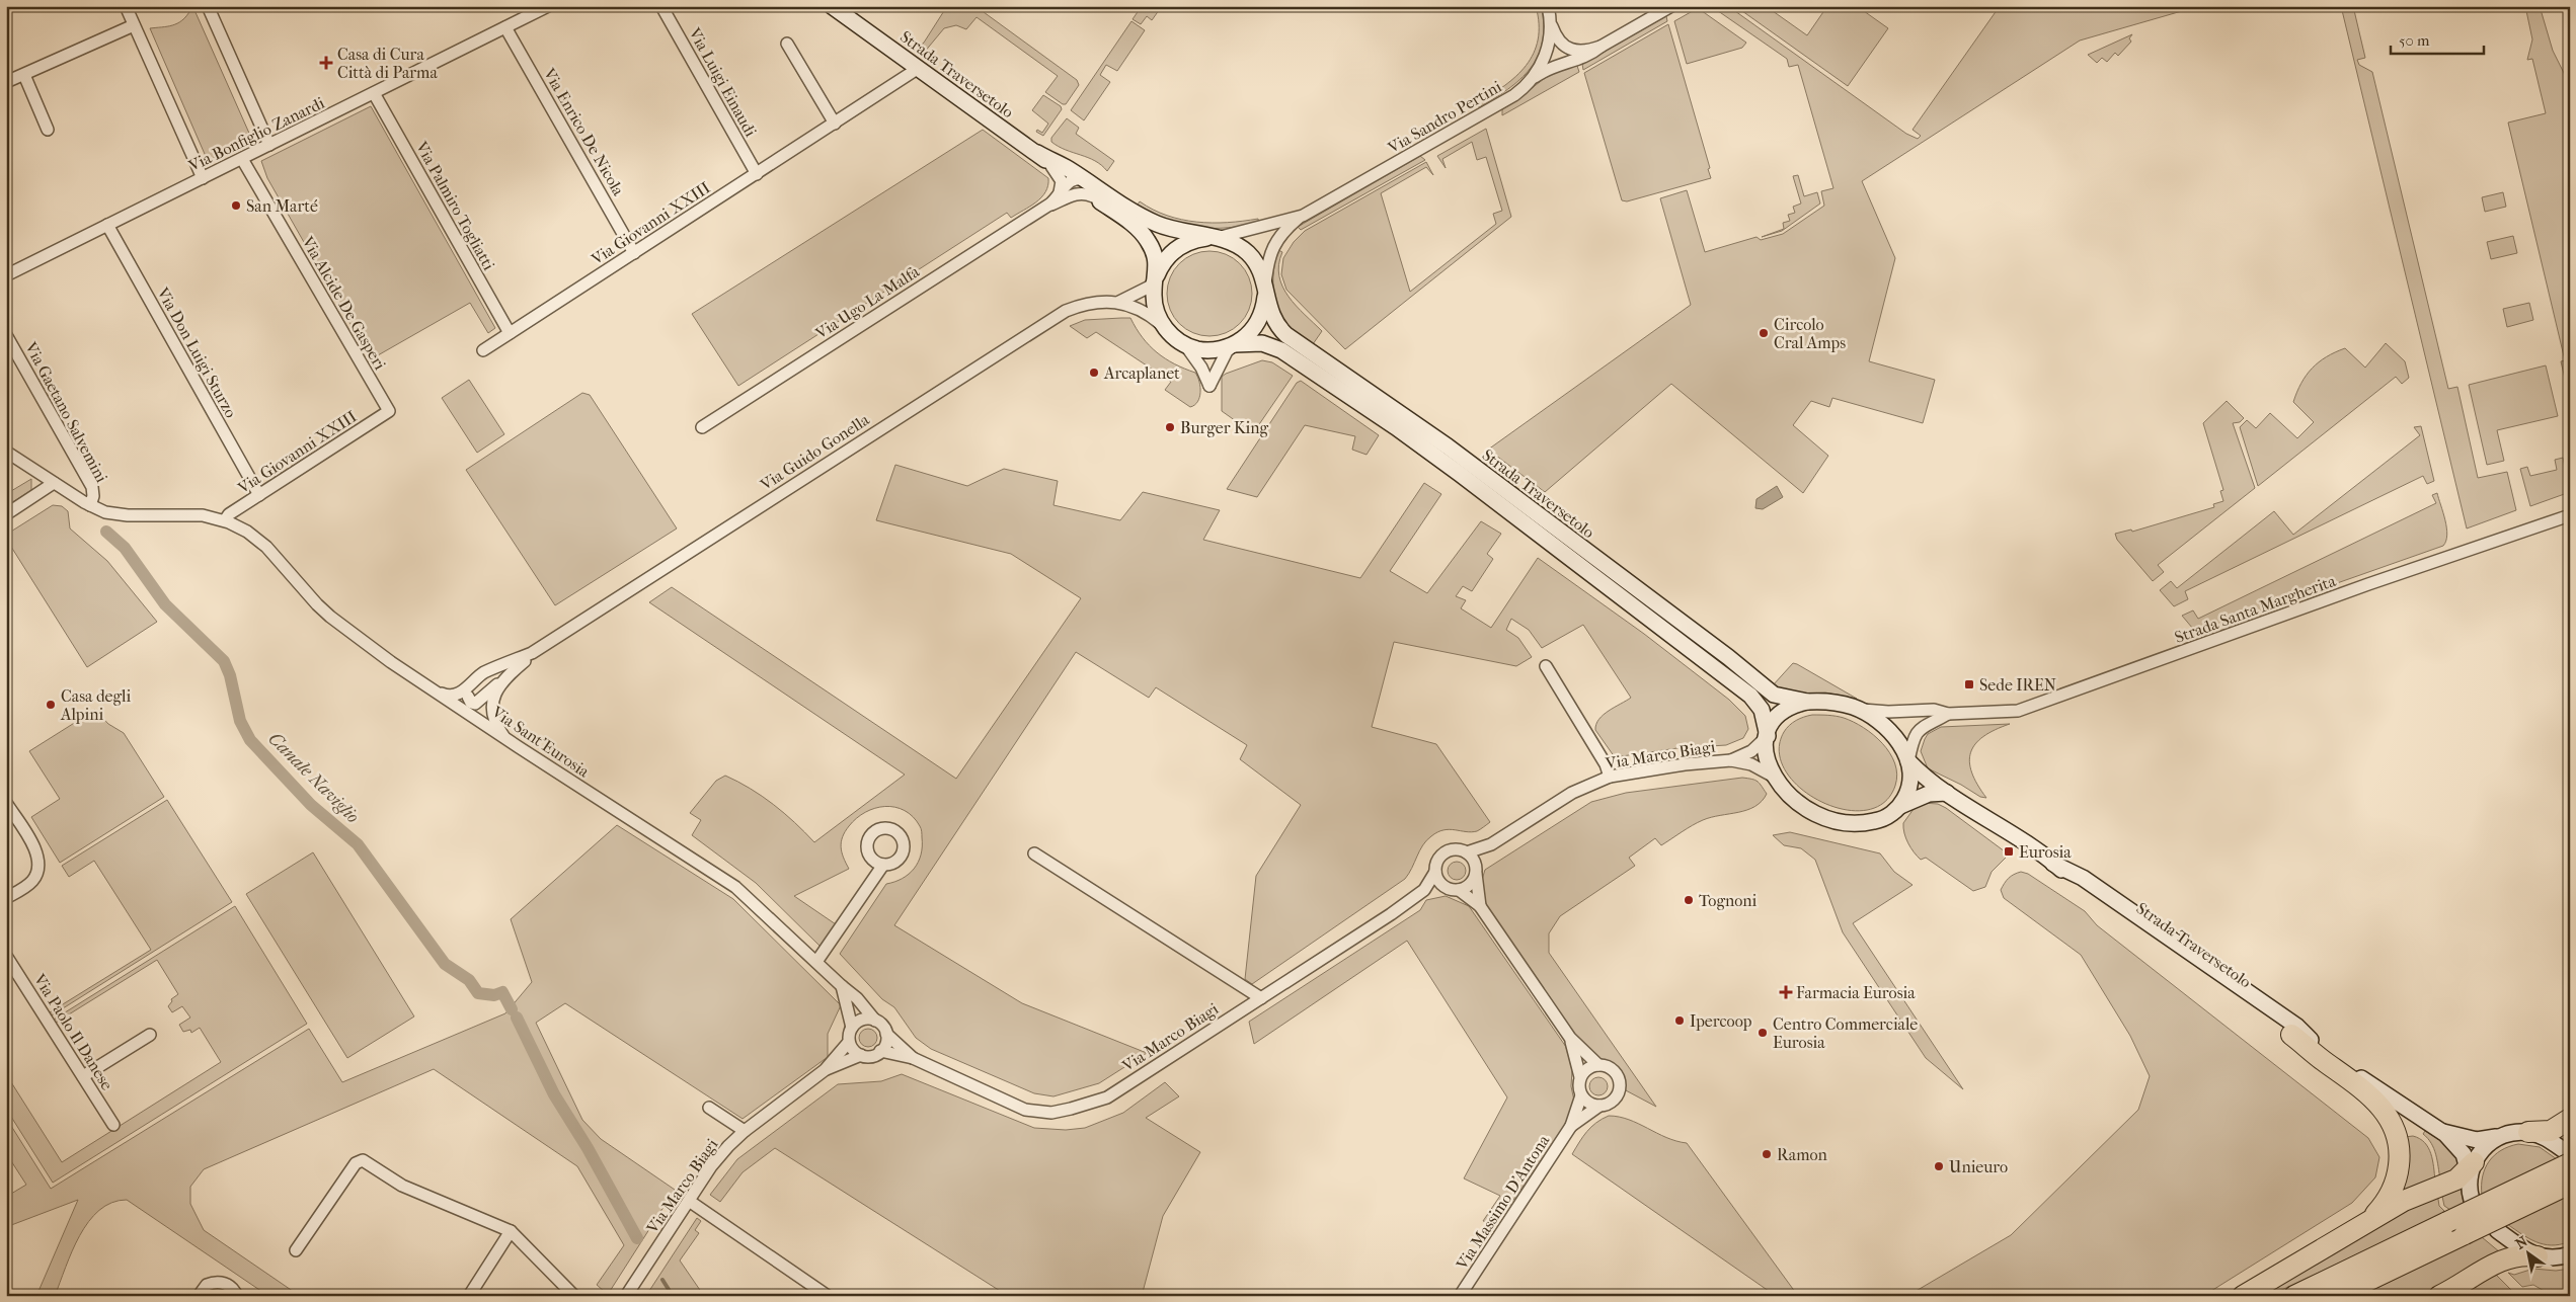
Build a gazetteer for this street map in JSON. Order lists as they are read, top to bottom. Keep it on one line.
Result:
{"streets":{"main road":["Strada Traversetolo"],"street":["Via Luigi Einaudi","Via Sandro Pertini","Via Enrico De Nicola","Via Bonfiglio Zanardi","Via Palmiro Togliatti","Via Giovanni XXIII","Via Ugo La Malfa","Via Alcide De Gasperi","Via Don Luigi Sturzo","Via Gaetano Salvemini","Via Guido Gonella","Strada Santa Margherita","Via Sant'Eurosia","Via Marco Biagi","Via Paolo Il Danese","Via Massimo D'Antona"]},"crossings":[["Strada Traversetolo","Via Sandro Pertini"],["Strada Traversetolo","Via Giovanni XXIII"],["Strada Traversetolo","Via Ugo La Malfa"],["Strada Traversetolo","Via Guido Gonella"],["Strada Traversetolo","Strada Santa Margherita"],["Strada Traversetolo","Via Marco Biagi"],["Via Luigi Einaudi","Via Giovanni XXIII"],["Via Sandro Pertini","Via Guido Gonella"],["Via Enrico De Nicola","Via Bonfiglio Zanardi"],["Via Enrico De Nicola","Via Giovanni XXIII"],["Via Bonfiglio Zanardi","Via Palmiro Togliatti"],["Via Bonfiglio Zanardi","Via Alcide De Gasperi"],["Via Bonfiglio Zanardi","Via Don Luigi Sturzo"],["Via Palmiro Togliatti","Via Giovanni XXIII"],["Via Giovanni XXIII","Via Alcide De Gasperi"],["Via Giovanni XXIII","Via Don Luigi Sturzo"],["Via Giovanni XXIII","Via Sant'Eurosia"],["Via Gaetano Salvemini","Via Sant'Eurosia"],["Via Guido Gonella","Via Sant'Eurosia"],["Strada Santa Margherita","Via Marco Biagi"],["Via Sant'Eurosia","Via Marco Biagi"]],"water":["Canale Naviglio"],"places":{"health":["Casa di Cura Città di Parma","Farmacia Eurosia"],"other":["San Marté","Circolo Cral Amps","Arcaplanet","Burger King","Casa degli Alpini","Tognoni","Ipercoop","Centro Commerciale Eurosia","Ramon","Unieuro"],"transit":["Sede IREN","Eurosia"]},"scale_bar":"50 m","north":"top left"}
